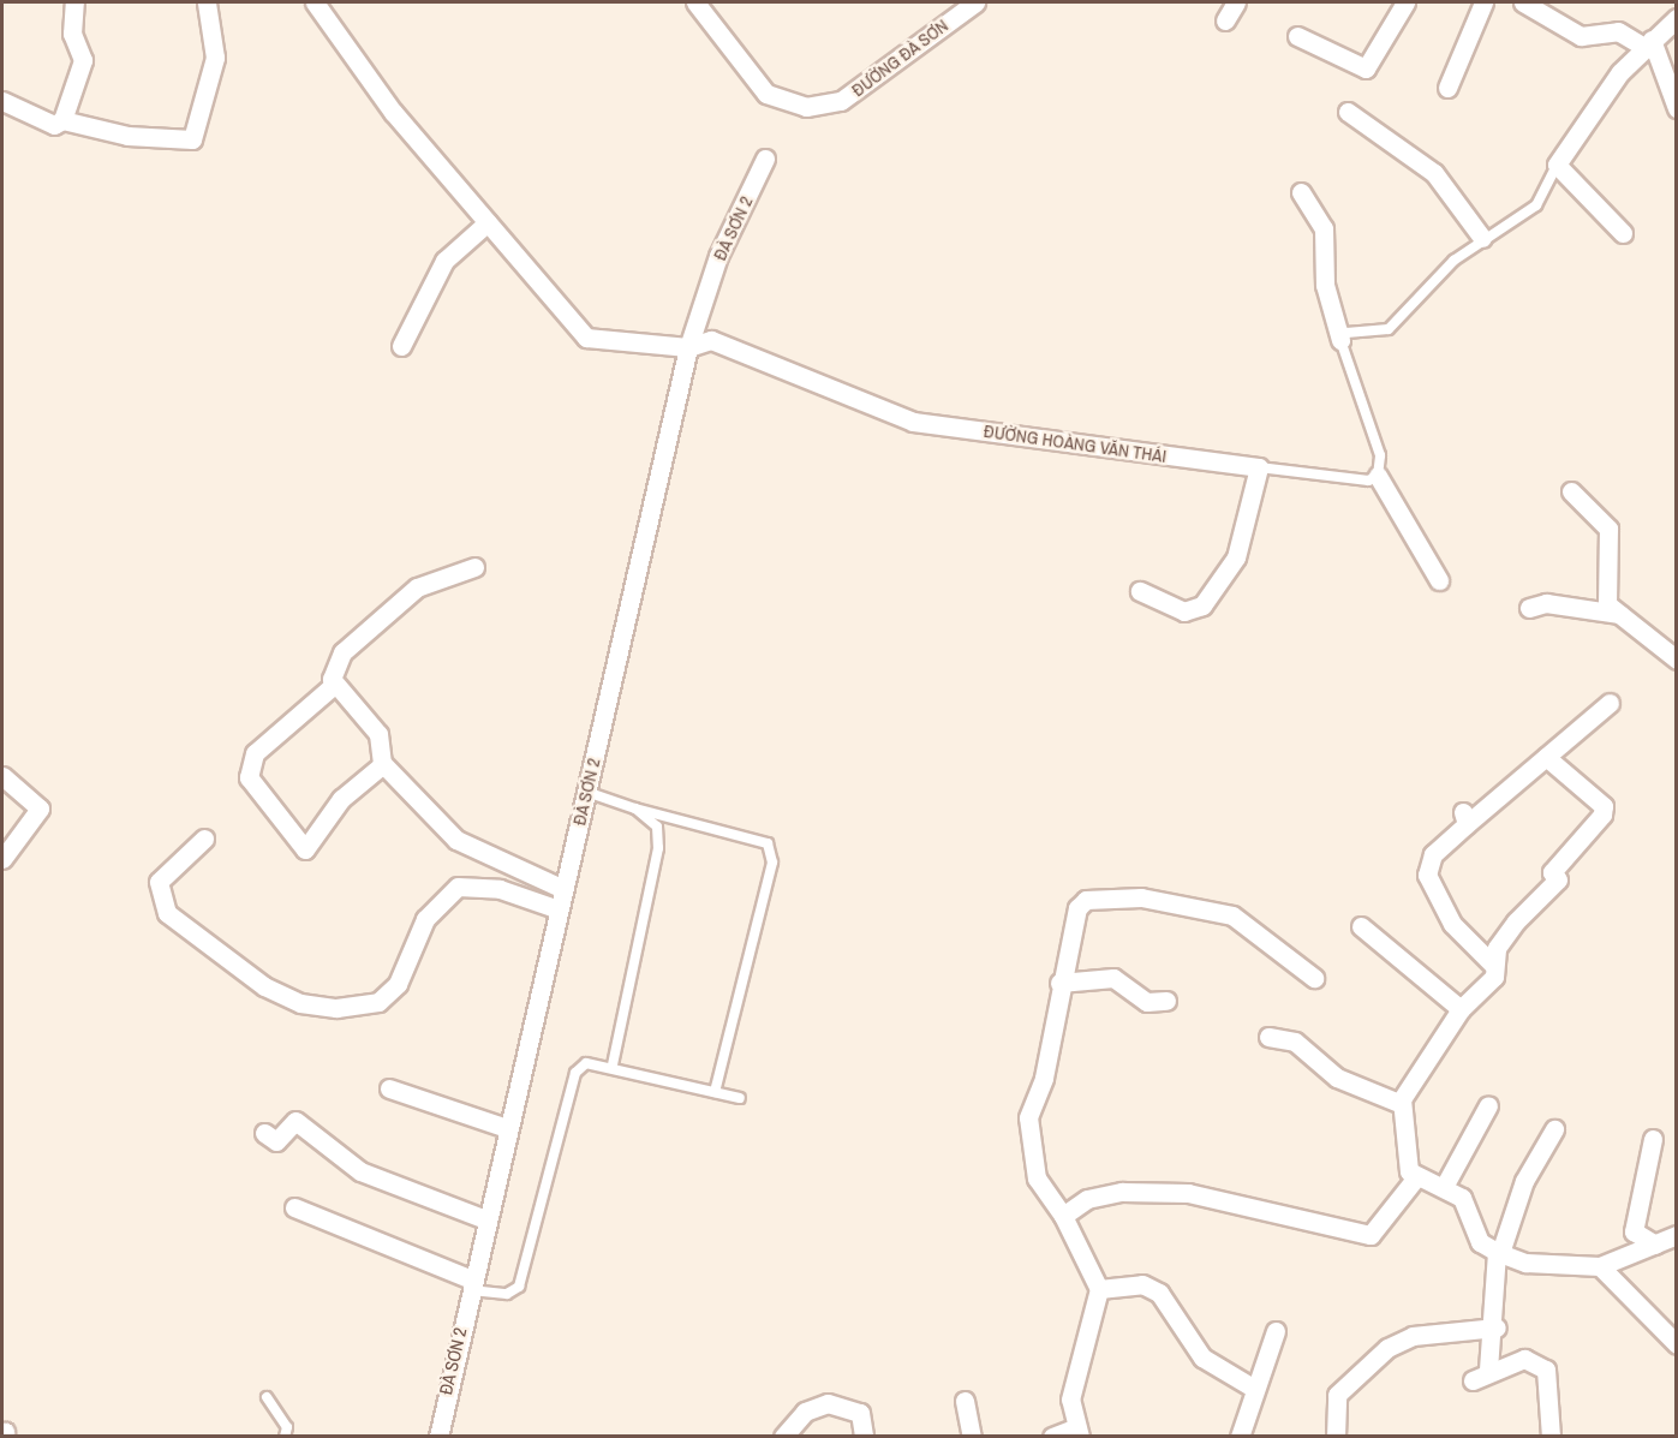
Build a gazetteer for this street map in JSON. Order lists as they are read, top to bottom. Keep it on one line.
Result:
{"streets":{"street":["ĐƯỜNG ĐÀ SƠN","ĐÀ SƠN 2","ĐƯỜNG HOÀNG VĂN THÁI"]},"crossings":[["ĐÀ SƠN 2","ĐƯỜNG HOÀNG VĂN THÁI"]]}
